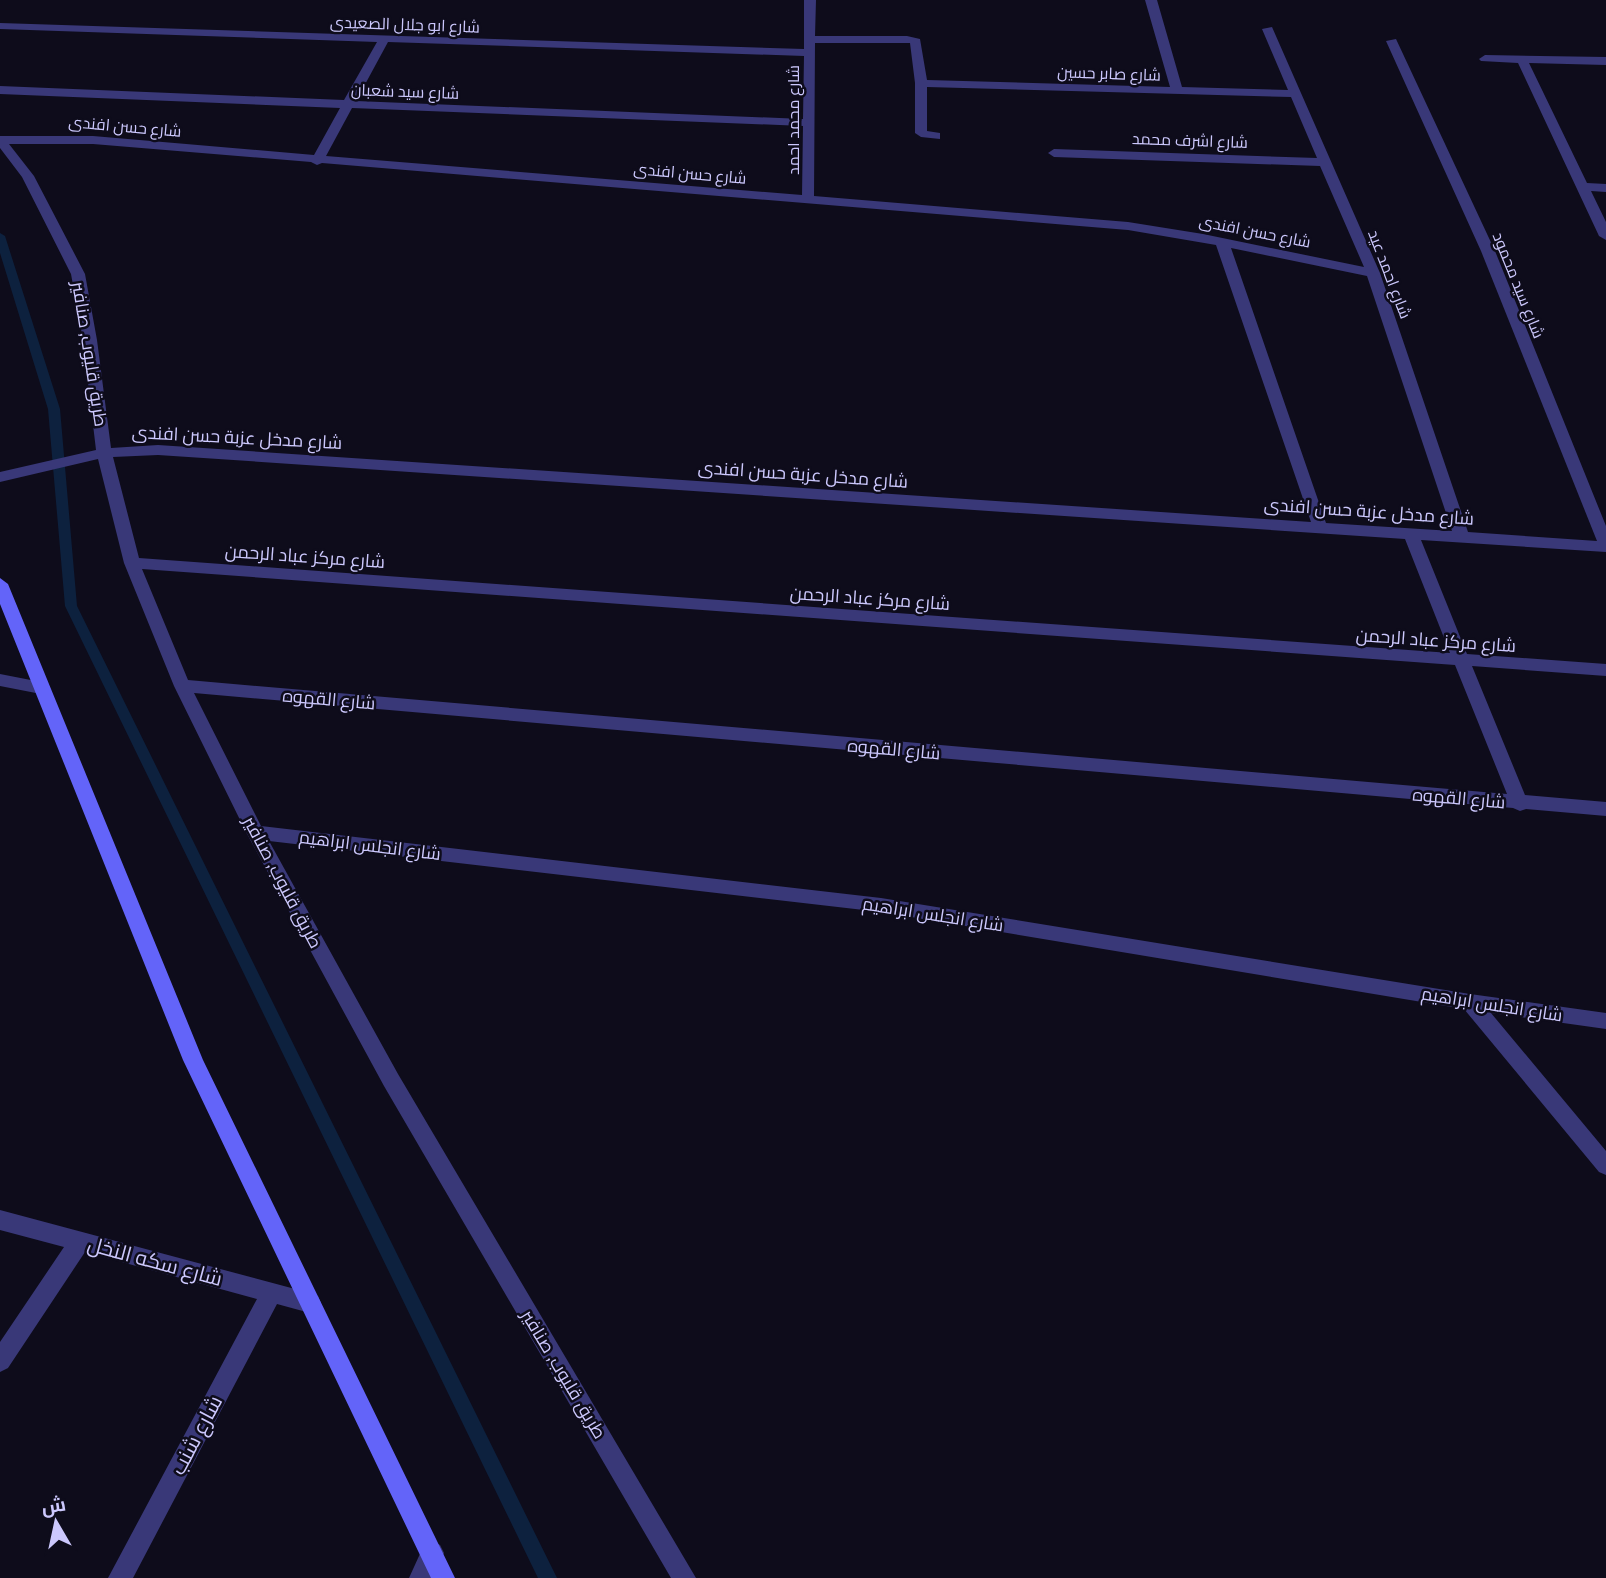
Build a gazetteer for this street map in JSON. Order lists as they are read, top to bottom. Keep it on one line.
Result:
{"streets":{"street":["شارع ابو جلال الصعيدى","شارع صابر حسين","شارع سيد شعبان","شارع محمد احمد","شارع حسن افندى","شارع اشرف محمد","شارع احمد عيد","شارع سيد محمود","طريق قليوب, صنافير","شارع مدخل عزبة حسن افندى","شارع مركز عباد الرحمن","شارع القهوه","شارع انجلس ابراهيم","شارع سكه النخل","شارع شنب"]},"crossings":[["شارع ابو جلال الصعيدى","شارع محمد احمد"],["شارع صابر حسين","شارع محمد احمد"],["شارع صابر حسين","شارع احمد عيد"],["شارع سيد شعبان","شارع محمد احمد"],["شارع محمد احمد","شارع حسن افندى"],["شارع حسن افندى","شارع احمد عيد"],["شارع حسن افندى","طريق قليوب, صنافير"],["شارع اشرف محمد","شارع احمد عيد"],["شارع احمد عيد","شارع مدخل عزبة حسن افندى"],["شارع سيد محمود","شارع مدخل عزبة حسن افندى"],["طريق قليوب, صنافير","شارع مدخل عزبة حسن افندى"],["طريق قليوب, صنافير","شارع مركز عباد الرحمن"],["طريق قليوب, صنافير","شارع القهوه"],["طريق قليوب, صنافير","شارع انجلس ابراهيم"],["شارع سكه النخل","شارع شنب"]],"north":"top"}
